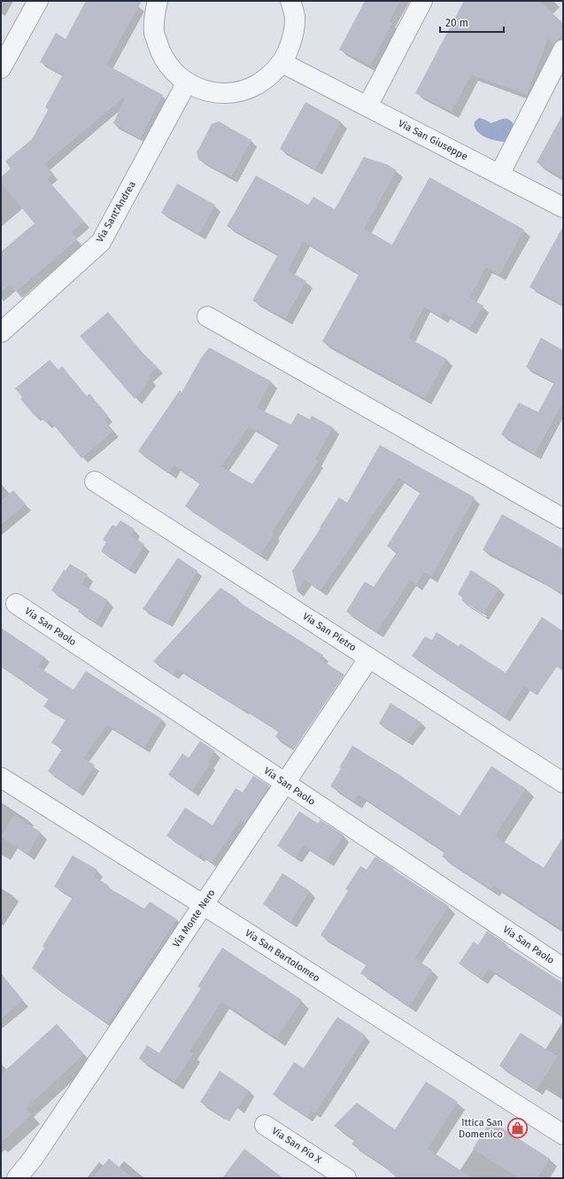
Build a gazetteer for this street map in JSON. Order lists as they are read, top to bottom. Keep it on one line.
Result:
{"streets":{"street":["Via San Giuseppe","Via Sant'Andrea","Via San Paolo","Via San Pietro","Via Monte Nero","Via San Bartolomeo","Via San Pio X"]},"crossings":[["Via San Paolo","Via Monte Nero"],["Via San Pietro","Via Monte Nero"],["Via Monte Nero","Via San Bartolomeo"]],"places":{"shop":["Ittica San Domenico"]},"scale_bar":"20 m"}
